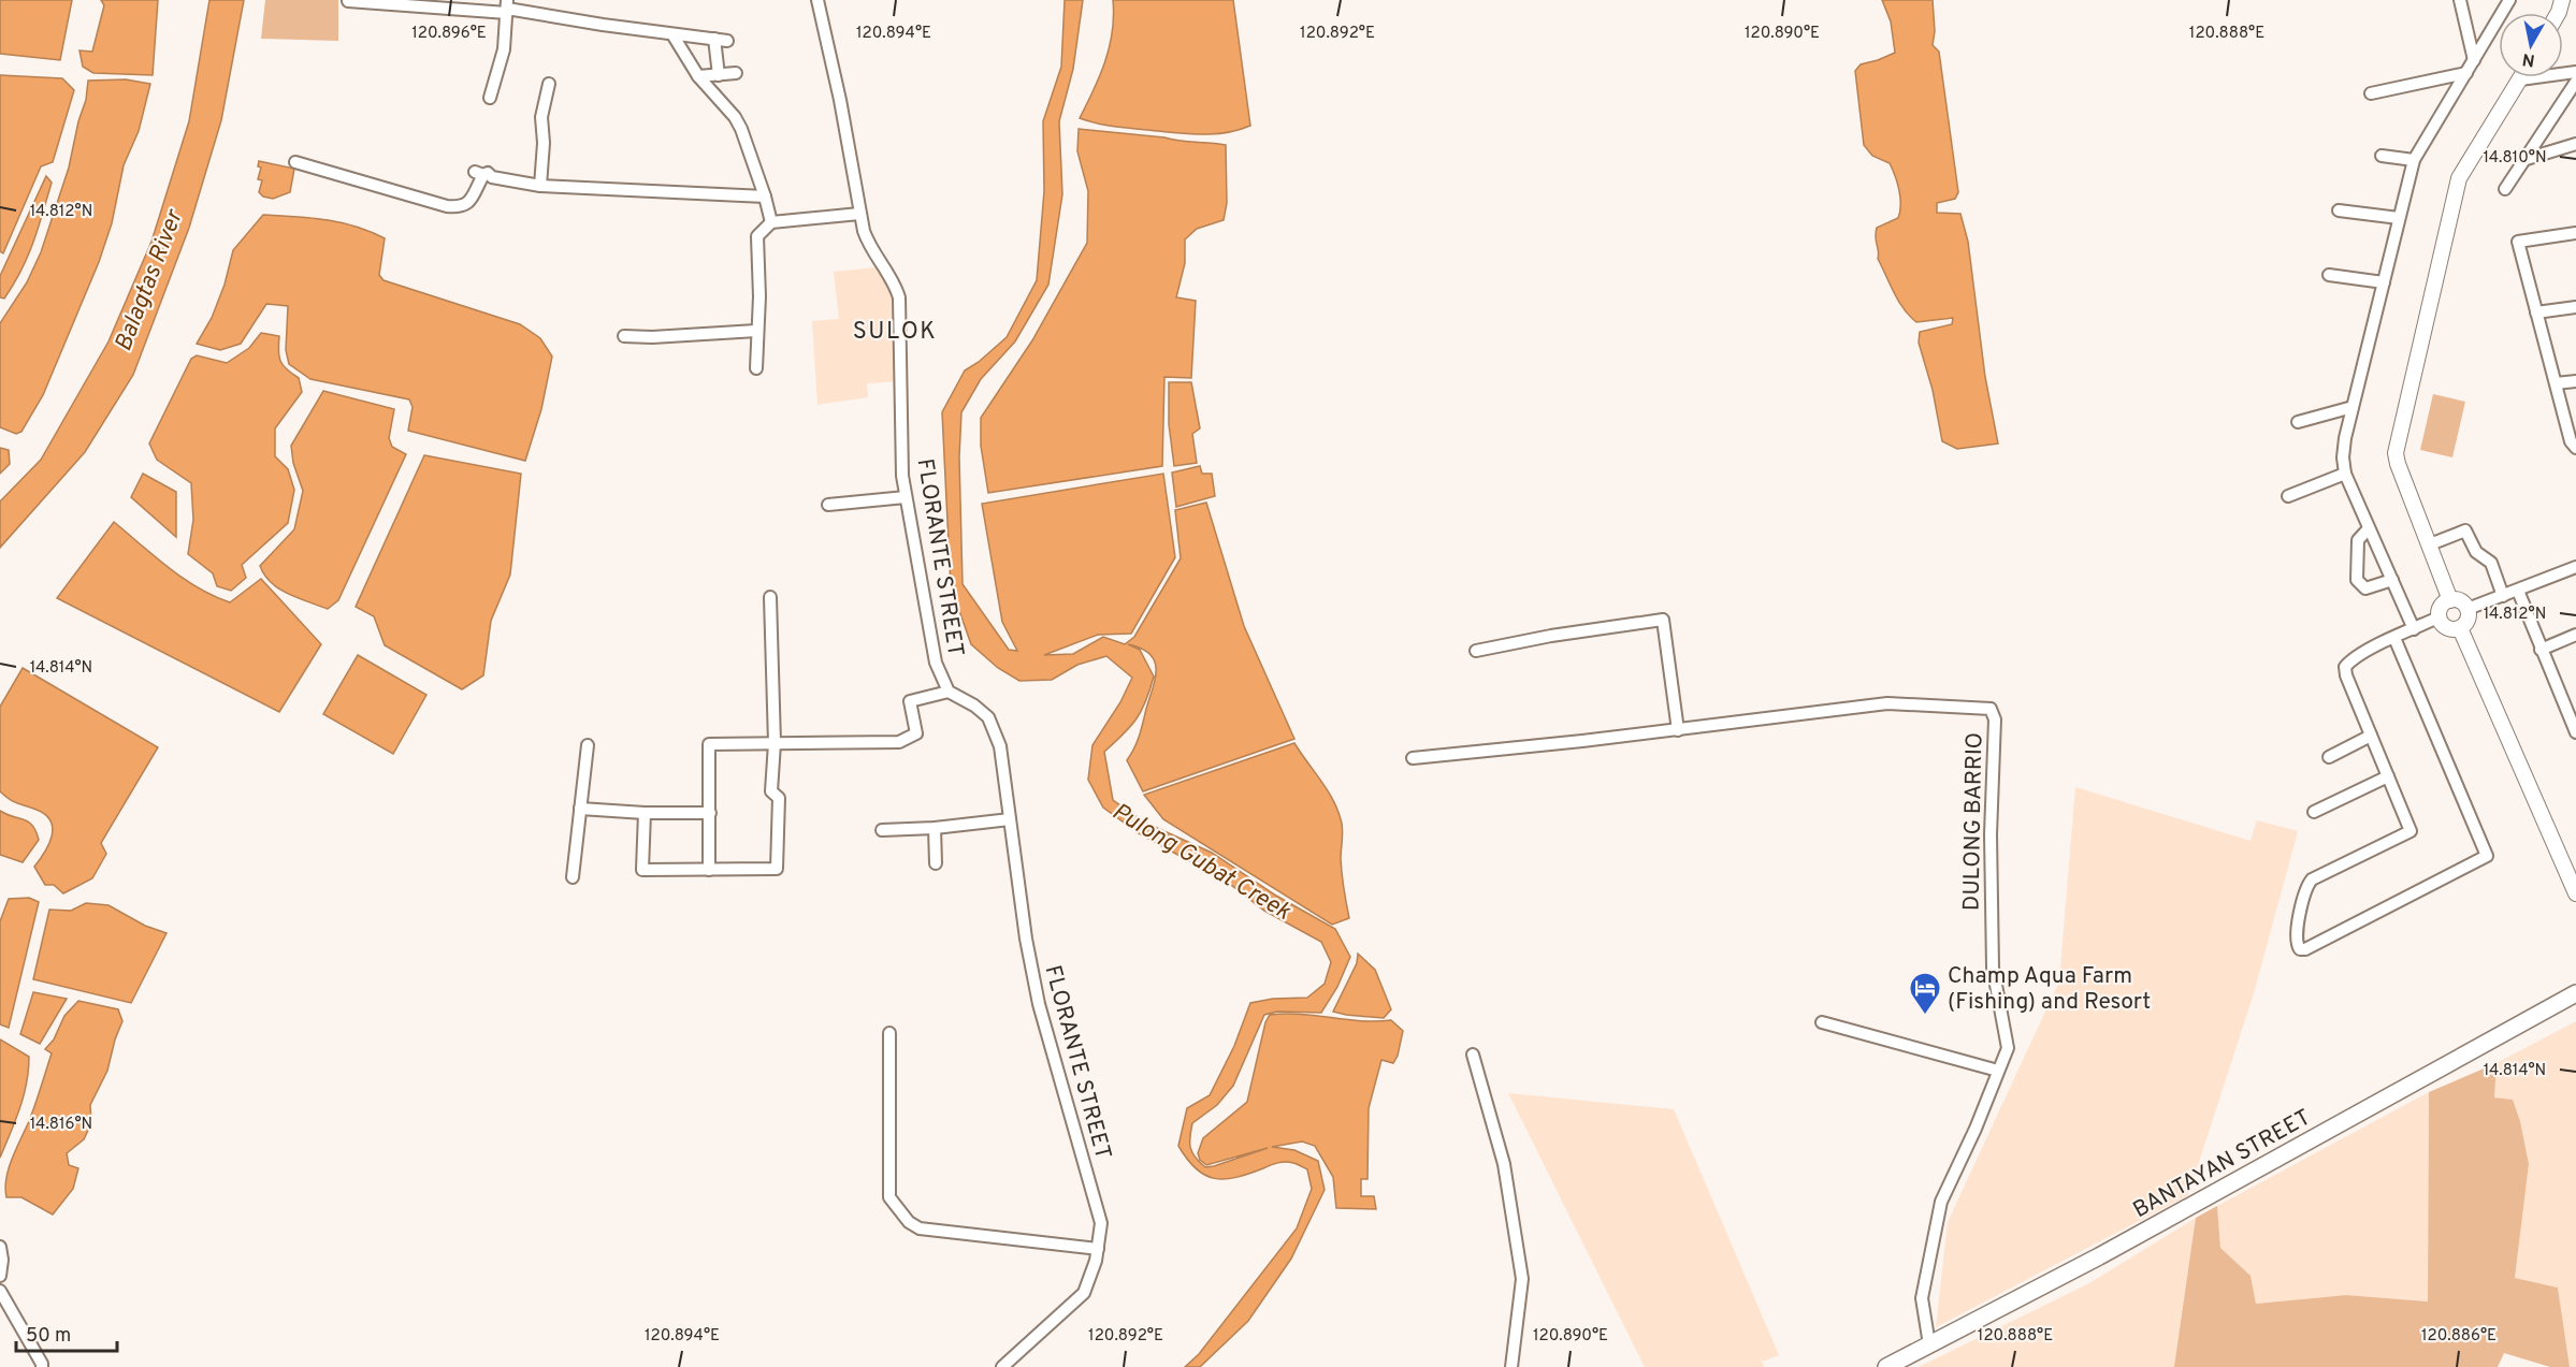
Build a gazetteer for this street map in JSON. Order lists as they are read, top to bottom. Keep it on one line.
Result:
{"streets":{"main road":["BANTAYAN STREET"],"street":["FLORANTE STREET","DULONG BARRIO"]},"crossings":[["DULONG BARRIO","BANTAYAN STREET"]],"districts":["SULOK"],"water":["Balagtas River","Pulong Gubat Creek"],"places":{"hotel":["Champ Aqua Farm (Fishing) and Resort"]},"scale_bar":"50 m","north":"bottom","coordinates":["120.896°E","120.894°E","120.892°E","120.890°E","120.888°E","14.810°N","14.812°N","14.814°N","14.816°N","120.886°E"]}
